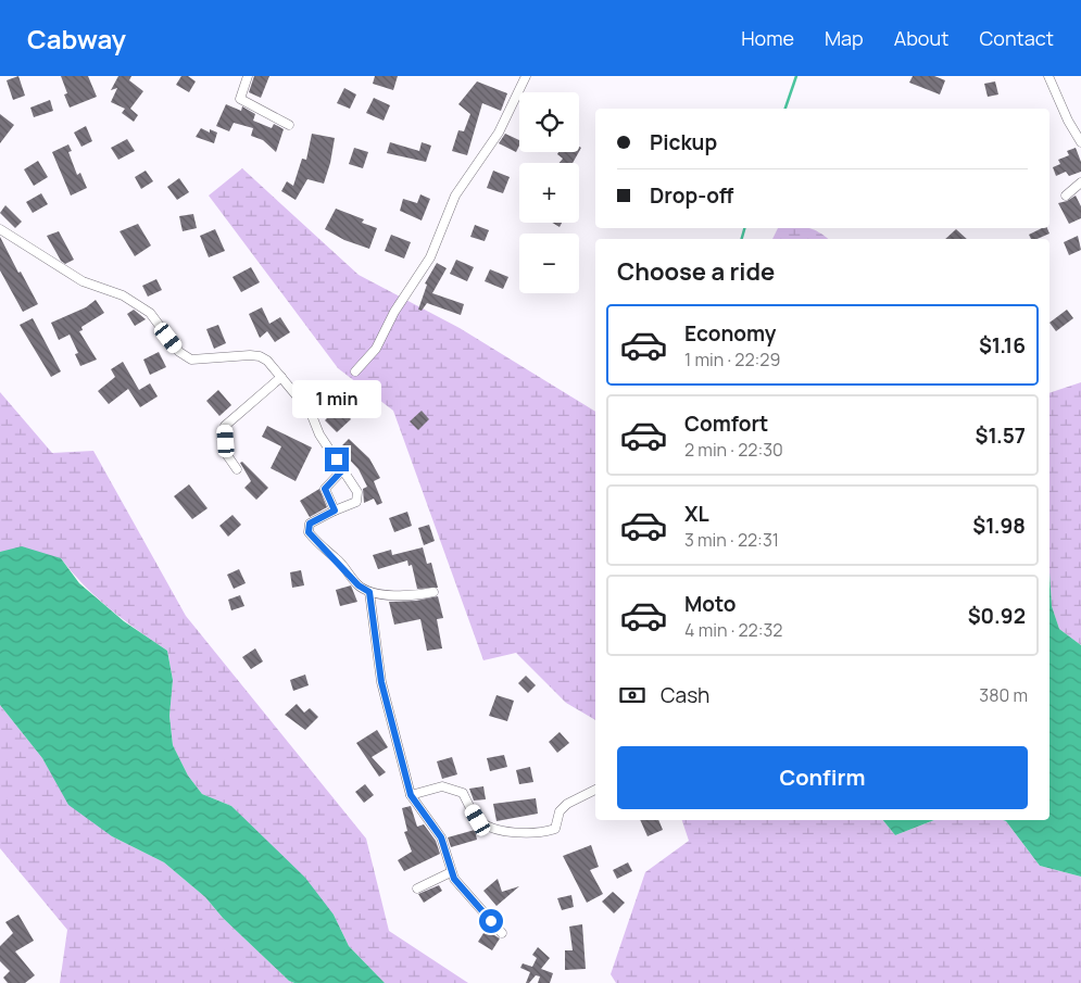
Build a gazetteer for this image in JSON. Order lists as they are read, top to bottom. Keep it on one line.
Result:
{"page":{"header":"Cabway","nav":["Home","Map","About","Contact"],"map_buttons":["+","−"],"banner":["Pickup","Drop-off"],"heading":"Choose a ride","list":[{"name":"Economy","note":"1 min · 22:29","value":"$1.16"},{"name":"Comfort","note":"2 min · 22:30","value":"$1.57"},{"name":"XL","note":"3 min · 22:31","value":"$1.98"},{"name":"Moto","note":"4 min · 22:32","value":"$0.92"}],"bubble":"1 min","pay":["Cash","380 m"],"buttons":"Confirm"}}
